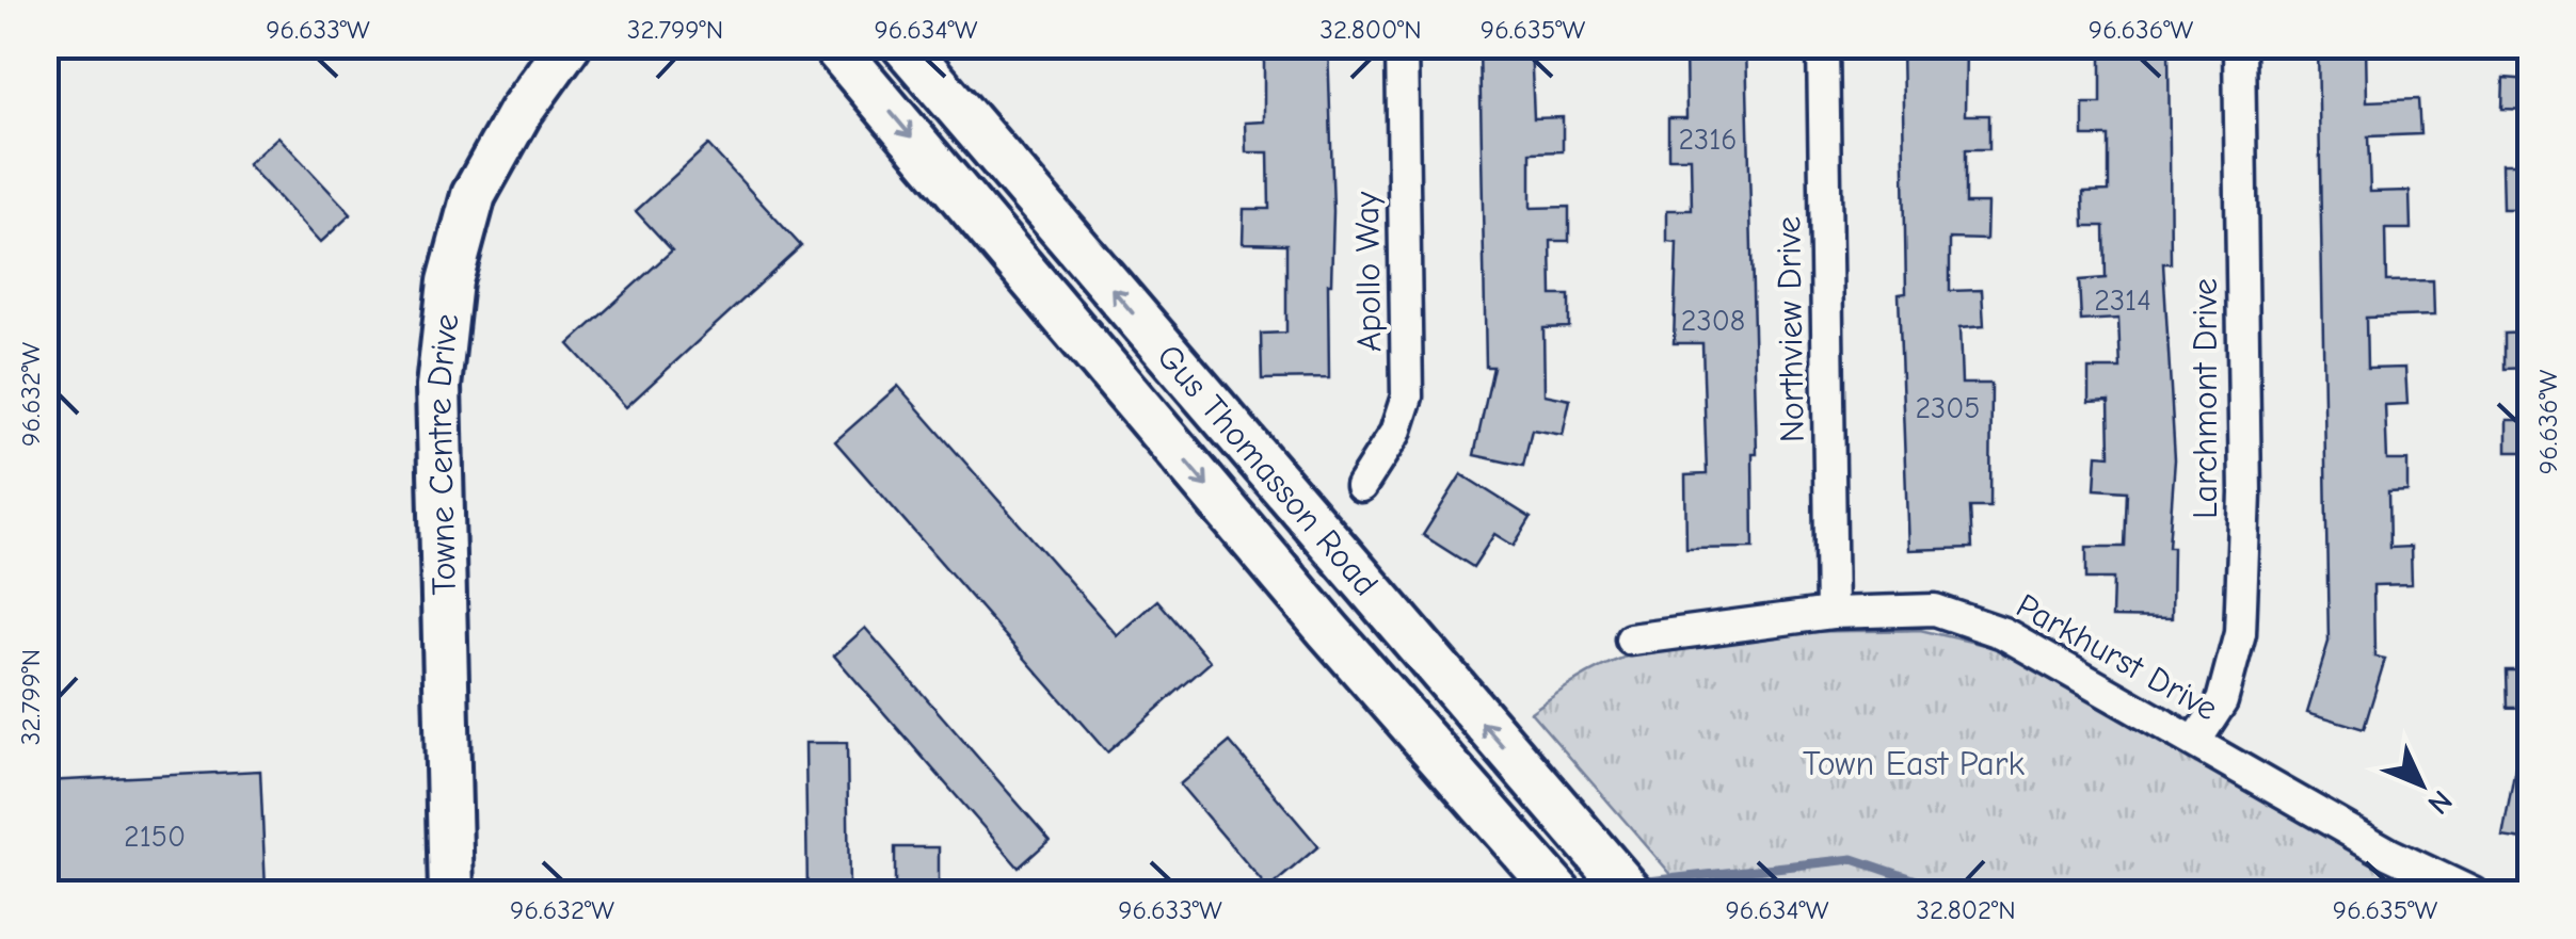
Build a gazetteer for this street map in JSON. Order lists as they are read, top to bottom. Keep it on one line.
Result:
{"streets":{"main road":["Towne Centre Drive","Gus Thomasson Road"],"street":["Apollo Way","Northview Drive","Larchmont Drive","Parkhurst Drive"]},"crossings":[["Northview Drive","Parkhurst Drive"],["Larchmont Drive","Parkhurst Drive"]],"parks":["Town East Park"],"house_numbers":["2316","2314","2308","2305","2150"],"north":"bottom right","coordinates":["96.633°W","32.799°N","96.634°W","32.800°N","96.635°W","96.636°W","96.632°W","32.802°N"]}
